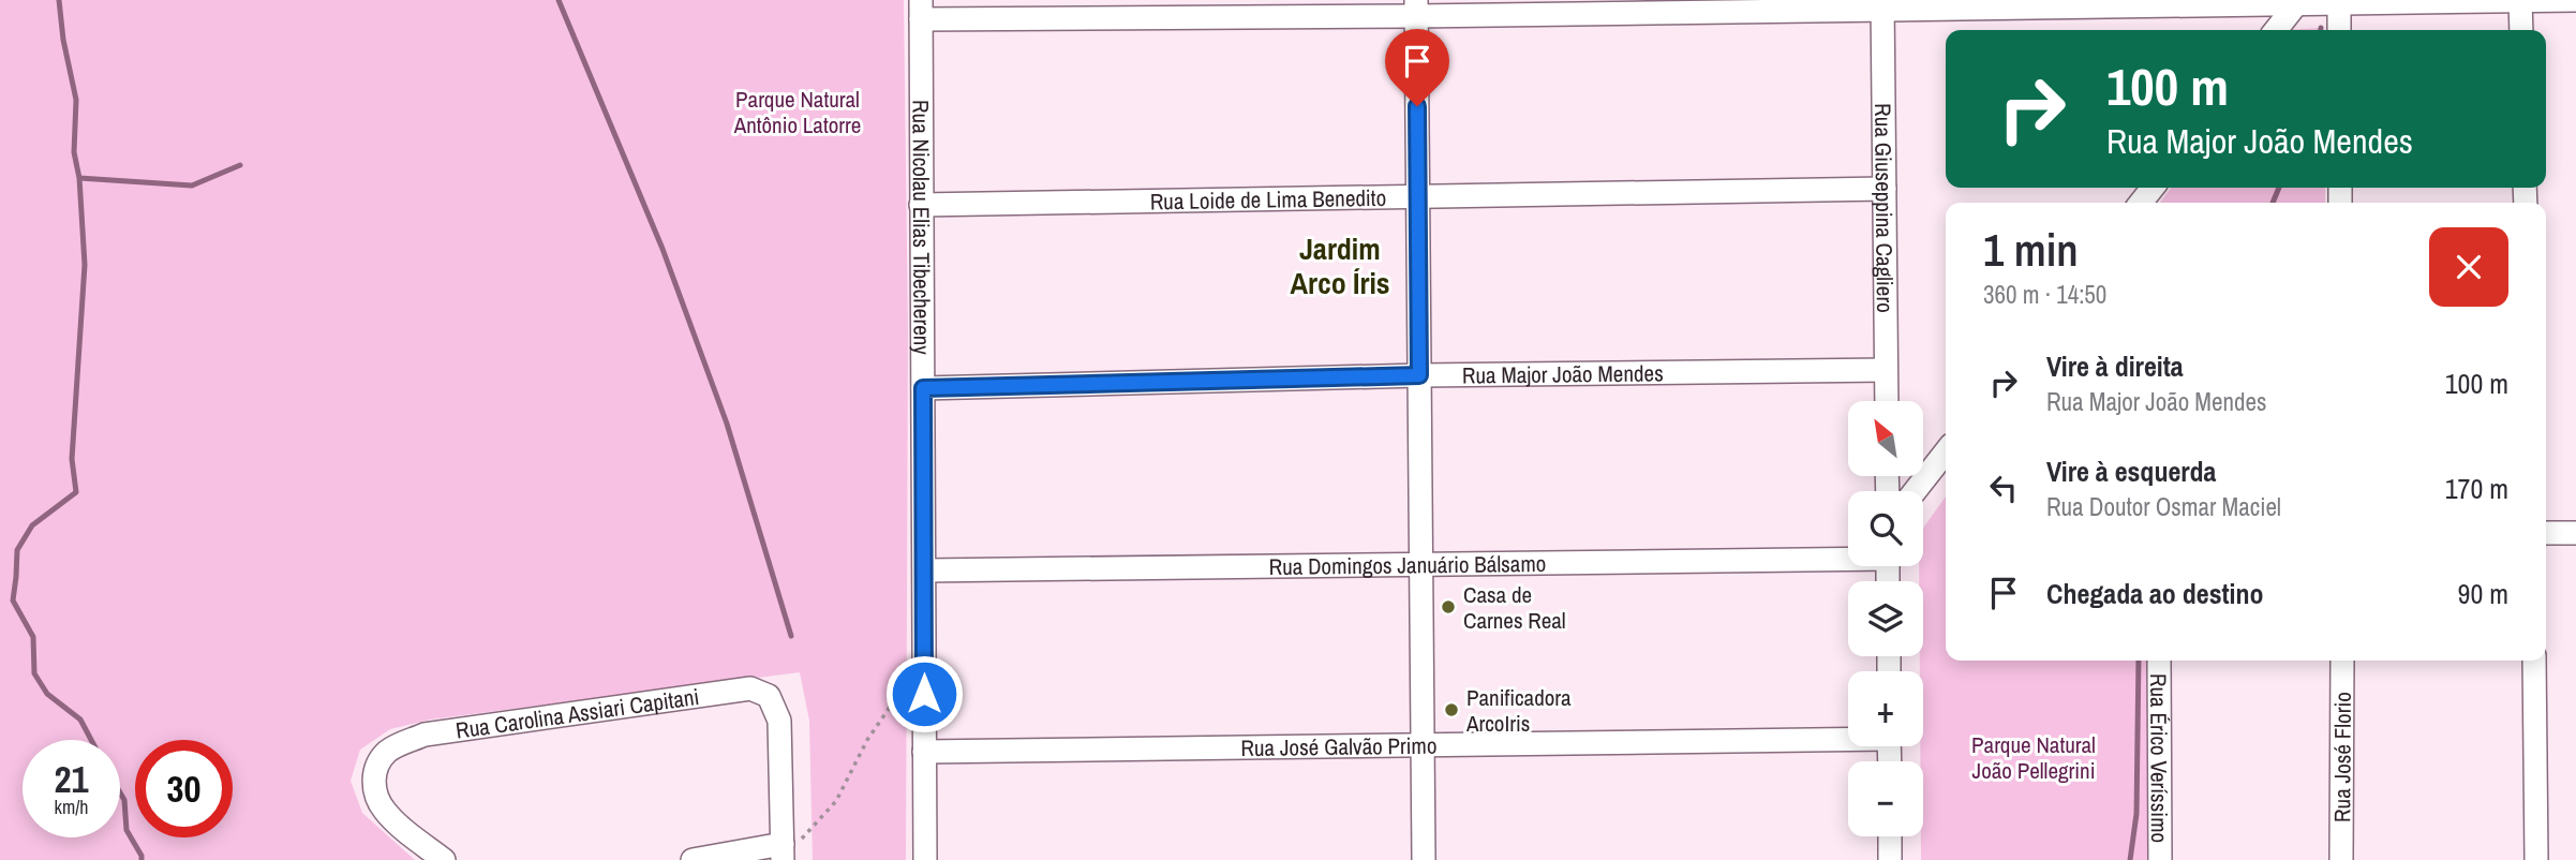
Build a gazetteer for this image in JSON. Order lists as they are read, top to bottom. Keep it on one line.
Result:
{"streets":{"street":["Rua Loide de Lima Benedito","Rua Giuseppina Cagliero","Rua Nicolau Elias Tibechereny","Rua Major João Mendes","Rua Domingos Januário Bálsamo","Rua Carolina Assiari Capitani","Rua José Galvão Primo","Rua Érico Veríssimo","Rua José Florio"]},"crossings":[["Rua Loide de Lima Benedito","Rua Giuseppina Cagliero"],["Rua Loide de Lima Benedito","Rua Nicolau Elias Tibechereny"],["Rua Giuseppina Cagliero","Rua Major João Mendes"],["Rua Nicolau Elias Tibechereny","Rua Major João Mendes"],["Rua Nicolau Elias Tibechereny","Rua Domingos Januário Bálsamo"],["Rua Nicolau Elias Tibechereny","Rua José Galvão Primo"]],"districts":["Jardim Arco Íris"],"parks":["Parque Natural Antônio Latorre","Parque Natural João Pellegrini"],"places":["Casa de Carnes Real","Panificadora ArcoIris"],"north":"top left","page":{"turn":["100 m","Rua Major João Mendes"],"heading":["1 min","360 m · 14:50"],"list":[{"name":"Vire à direita","note":"Rua Major João Mendes","value":"100 m"},{"name":"Vire à esquerda","note":"Rua Doutor Osmar Maciel","value":"170 m"},{"name":"Chegada ao destino","value":"90 m"}],"map_buttons":["+","−"],"speed":"21 km/h","limit":"30"}}
